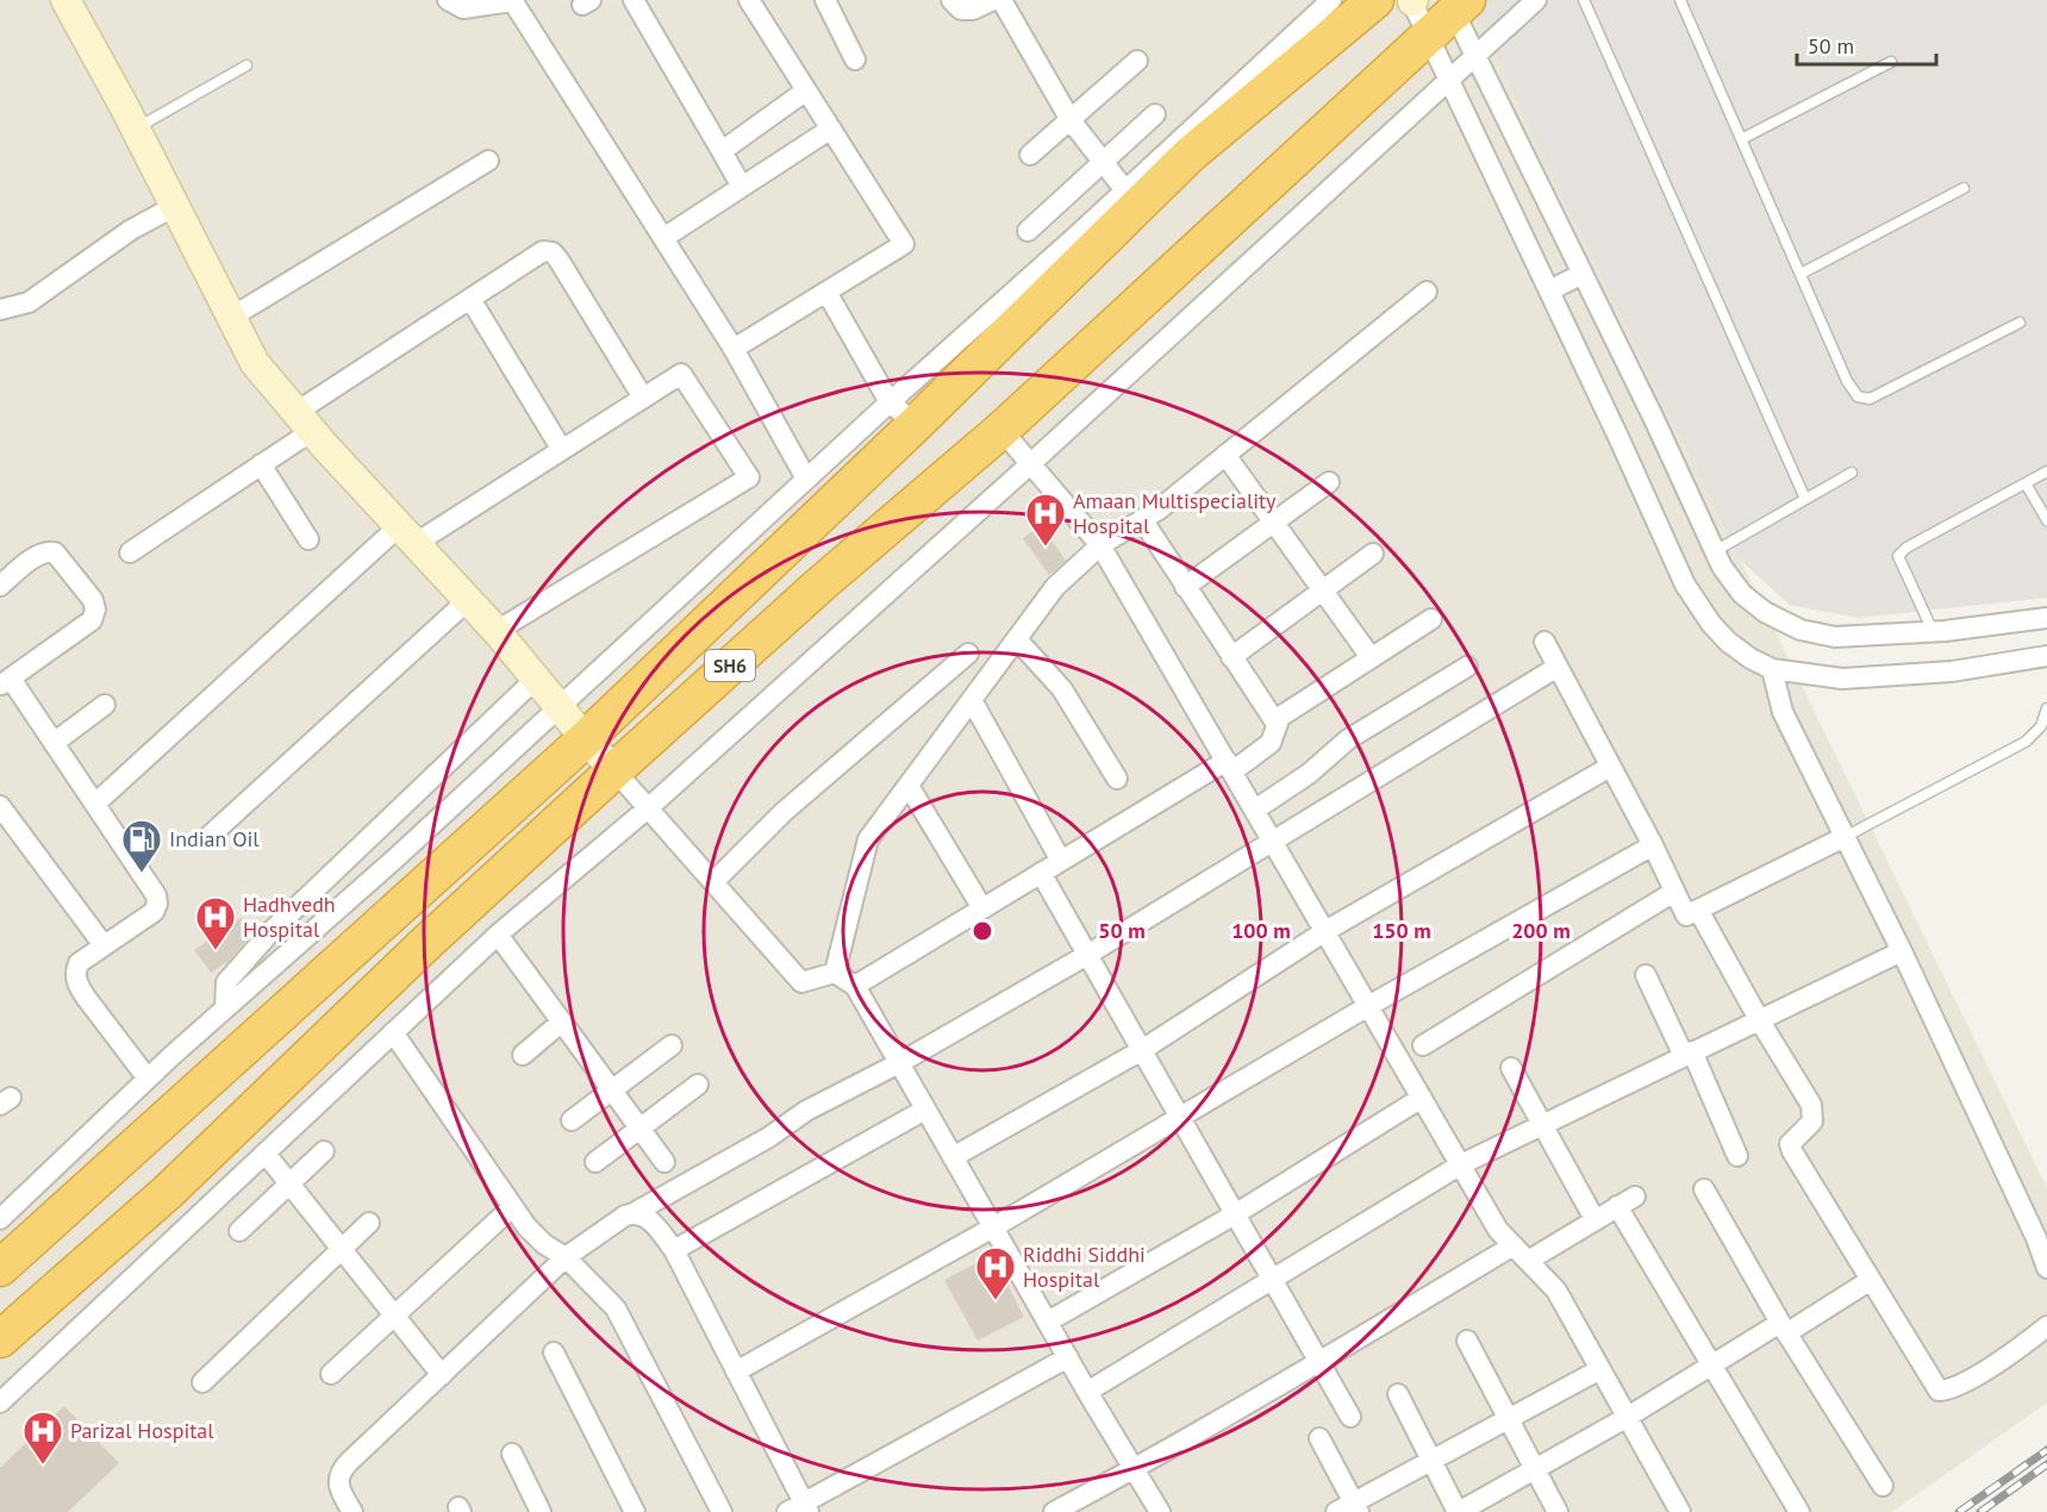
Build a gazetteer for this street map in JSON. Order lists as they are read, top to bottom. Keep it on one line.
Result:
{"streets":{"highway":["SH6"]},"places":{"hospital":["Amaan Multispeciality Hospital","Hadhvedh Hospital","Riddhi Siddhi Hospital","Parizal Hospital"],"fuel station":["Indian Oil"]},"scale_bar":"50 m","rings":["50 m","100 m","150 m","200 m"]}
